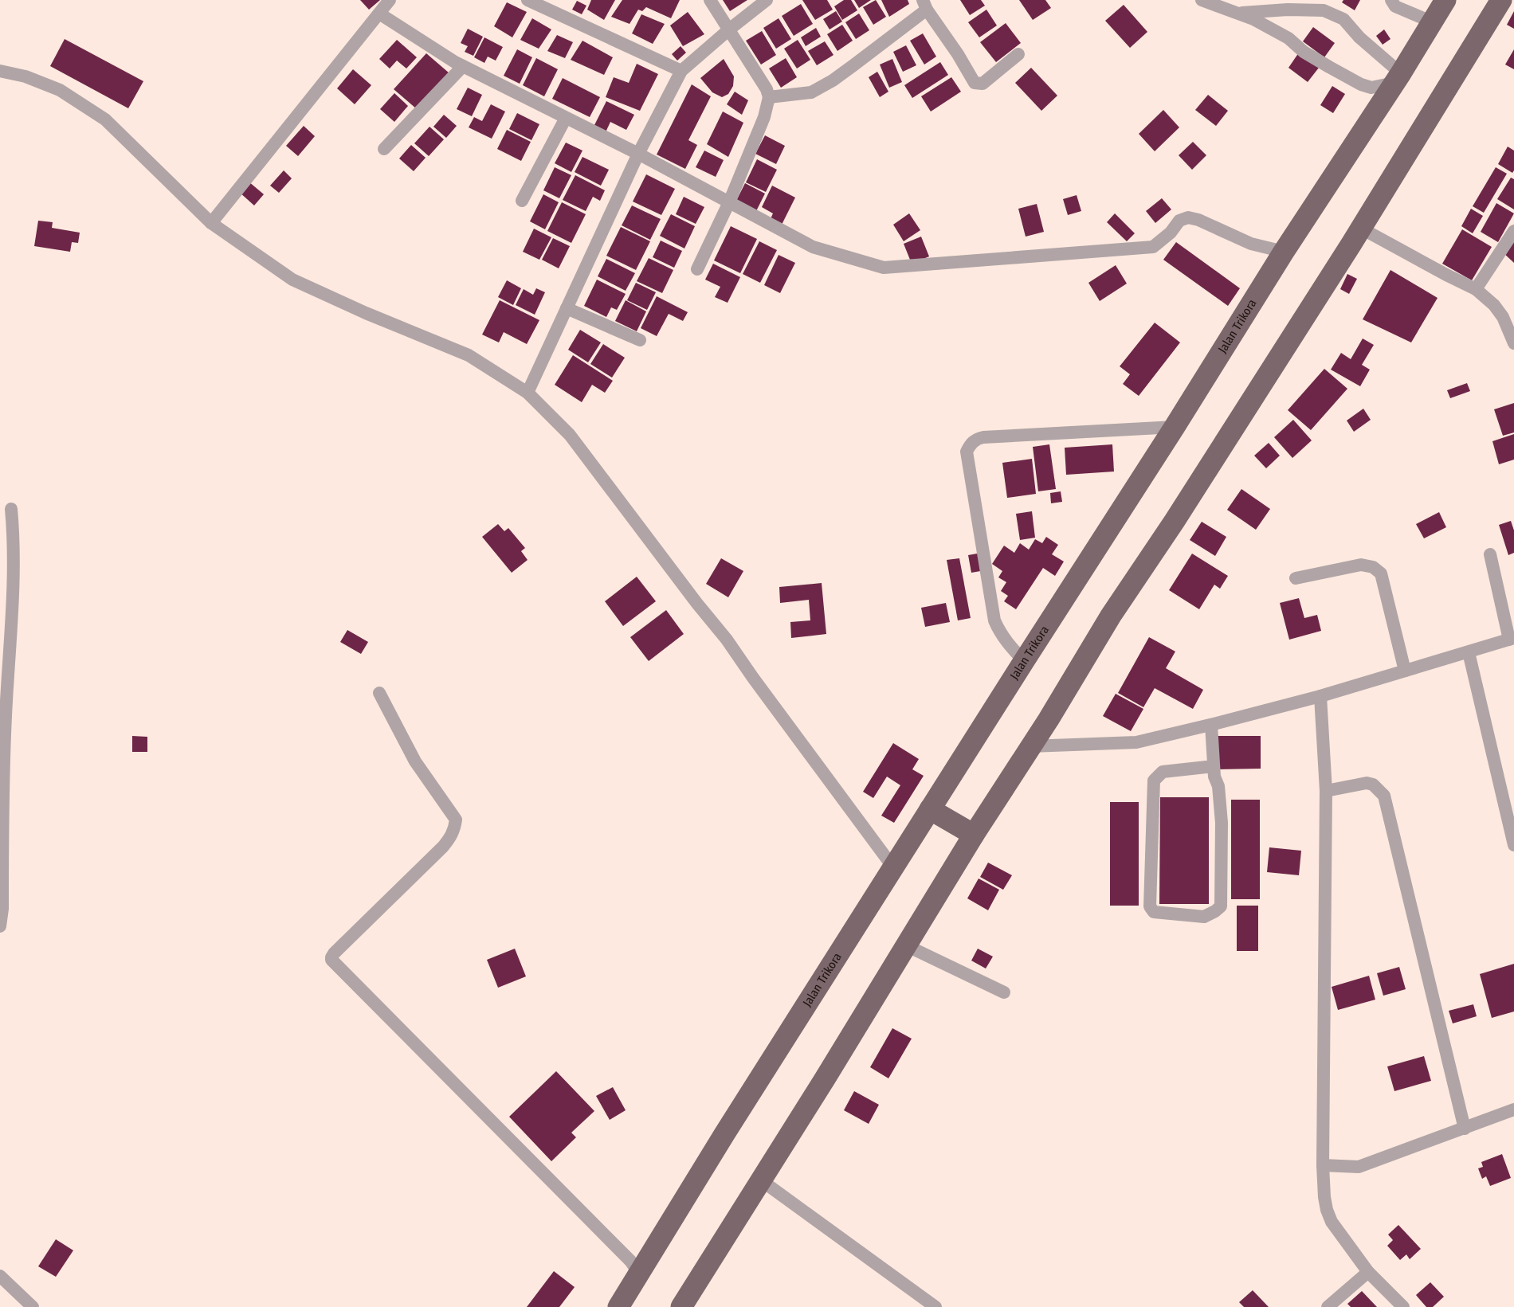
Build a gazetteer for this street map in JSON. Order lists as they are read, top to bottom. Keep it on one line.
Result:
{"streets":{"main road":["Jalan Trikora"]}}
